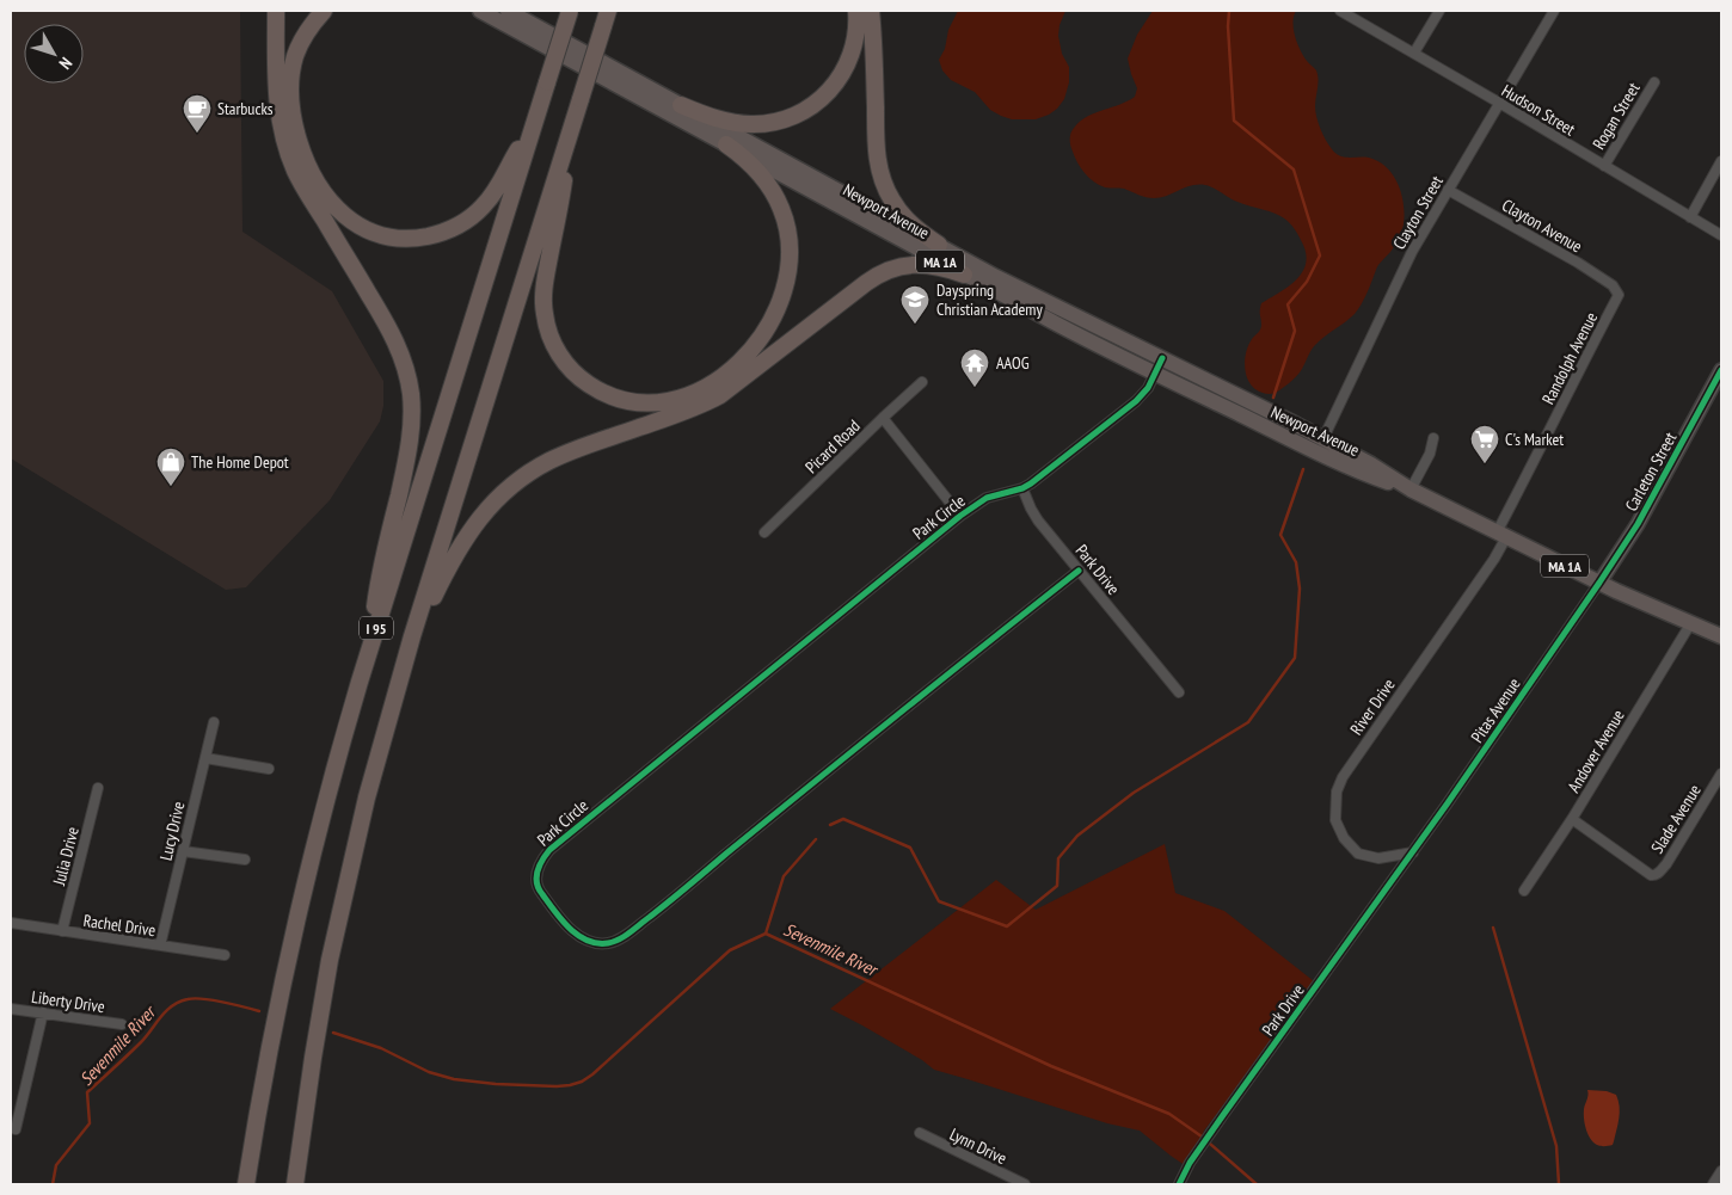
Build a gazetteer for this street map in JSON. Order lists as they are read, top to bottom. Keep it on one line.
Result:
{"streets":{"highway":["I 95"],"main road":["Newport Avenue","MA 1A"],"street":["Hudson Street","Rogan Street","Clayton Street","Clayton Avenue","Randolph Avenue","Picard Road","Carleton Street","Park Circle","Park Drive","River Drive","Pitas Avenue","Andover Avenue","Slade Avenue","Lucy Drive","Julia Drive","Rachel Drive","Liberty Drive","Lynn Drive"]},"crossings":[["Hudson Street","Rogan Street"],["Hudson Street","Clayton Street"],["Newport Avenue","Clayton Street"],["Newport Avenue","Randolph Avenue"],["Newport Avenue","Carleton Street"],["Newport Avenue","Park Circle"],["Newport Avenue","River Drive"],["Newport Avenue","Pitas Avenue"],["Newport Avenue","Andover Avenue"],["Clayton Street","Clayton Avenue"],["Clayton Avenue","Randolph Avenue"],["Randolph Avenue","River Drive"],["Carleton Street","Pitas Avenue"],["Park Circle","Park Drive"],["Park Drive","River Drive"],["Park Drive","Pitas Avenue"],["River Drive","Pitas Avenue"],["Andover Avenue","Slade Avenue"],["Lucy Drive","Rachel Drive"],["Julia Drive","Rachel Drive"]],"water":["Sevenmile River"],"places":{"cafe":["Starbucks"],"school or university":["Dayspring Christian Academy"],"temple":["AAOG"],"supermarket":["C's Market"],"shop":["The Home Depot"]},"north":"bottom right"}
